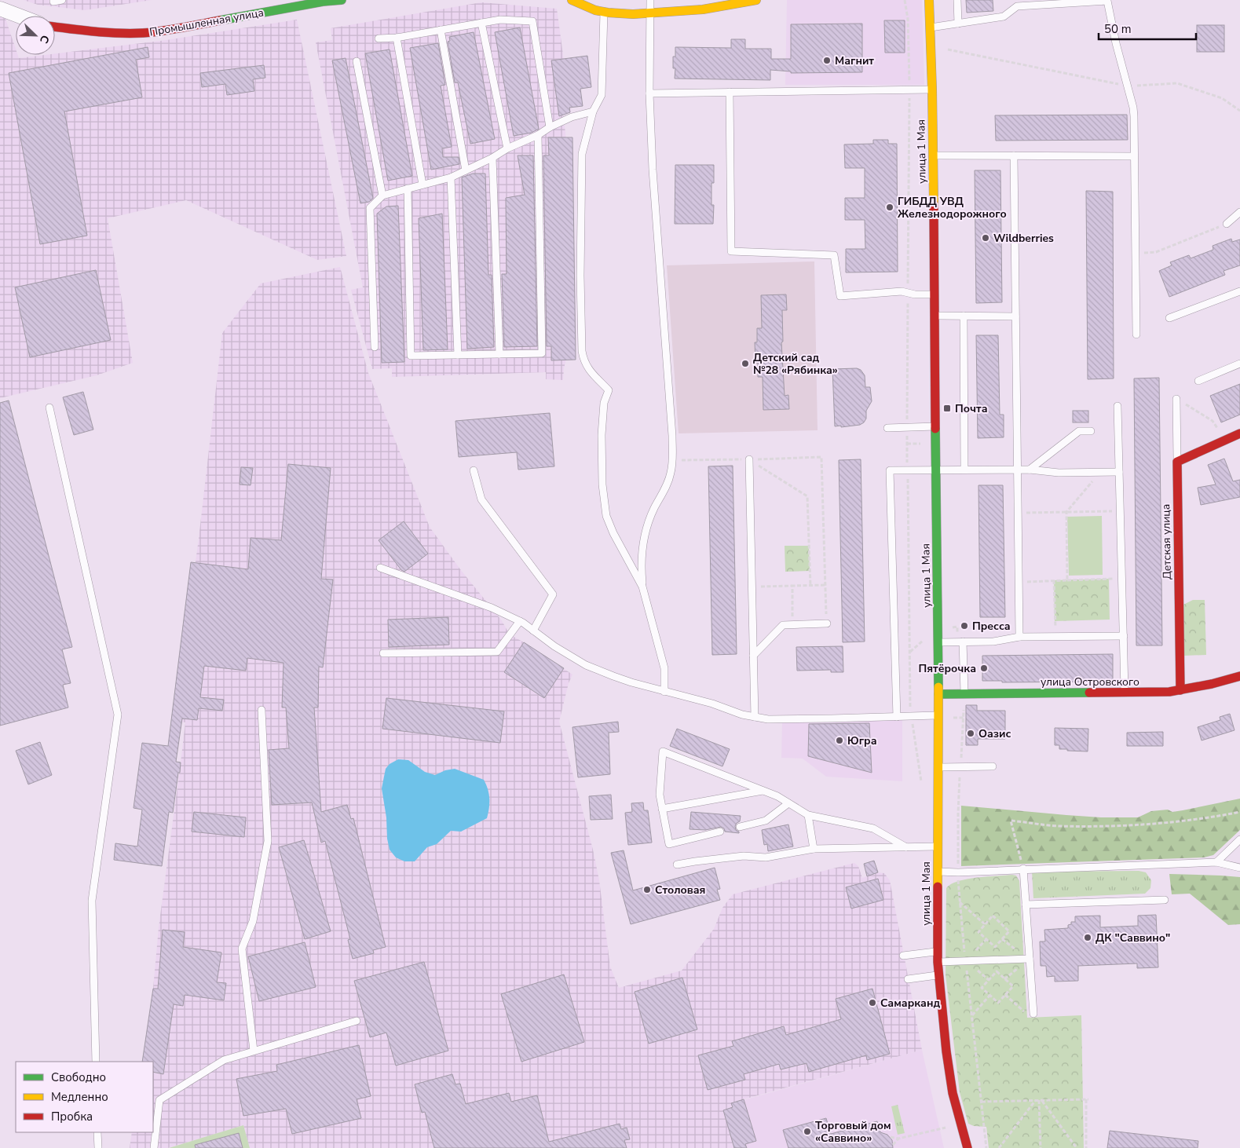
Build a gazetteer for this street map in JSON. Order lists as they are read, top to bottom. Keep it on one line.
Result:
{"streets":{"street":["Промышленная улица","улица 1 Мая","Детская улица","улица Островского"]},"crossings":[["улица 1 Мая","улица Островского"],["Детская улица","улица Островского"]],"places":{"other":["Магнит","ГИБДД УВД Железнодорожного","Wildberries","Детский сад №28 «Рябинка»","Пресса","Пятёрочка","Оазис","Югра","Столовая","ДК \"Саввино\"","Самарканд","Торговый дом «Саввино»"],"transit":["Почта"]},"legend":["Свободно","Медленно","Пробка"],"scale_bar":"50 m","north":"bottom right"}
